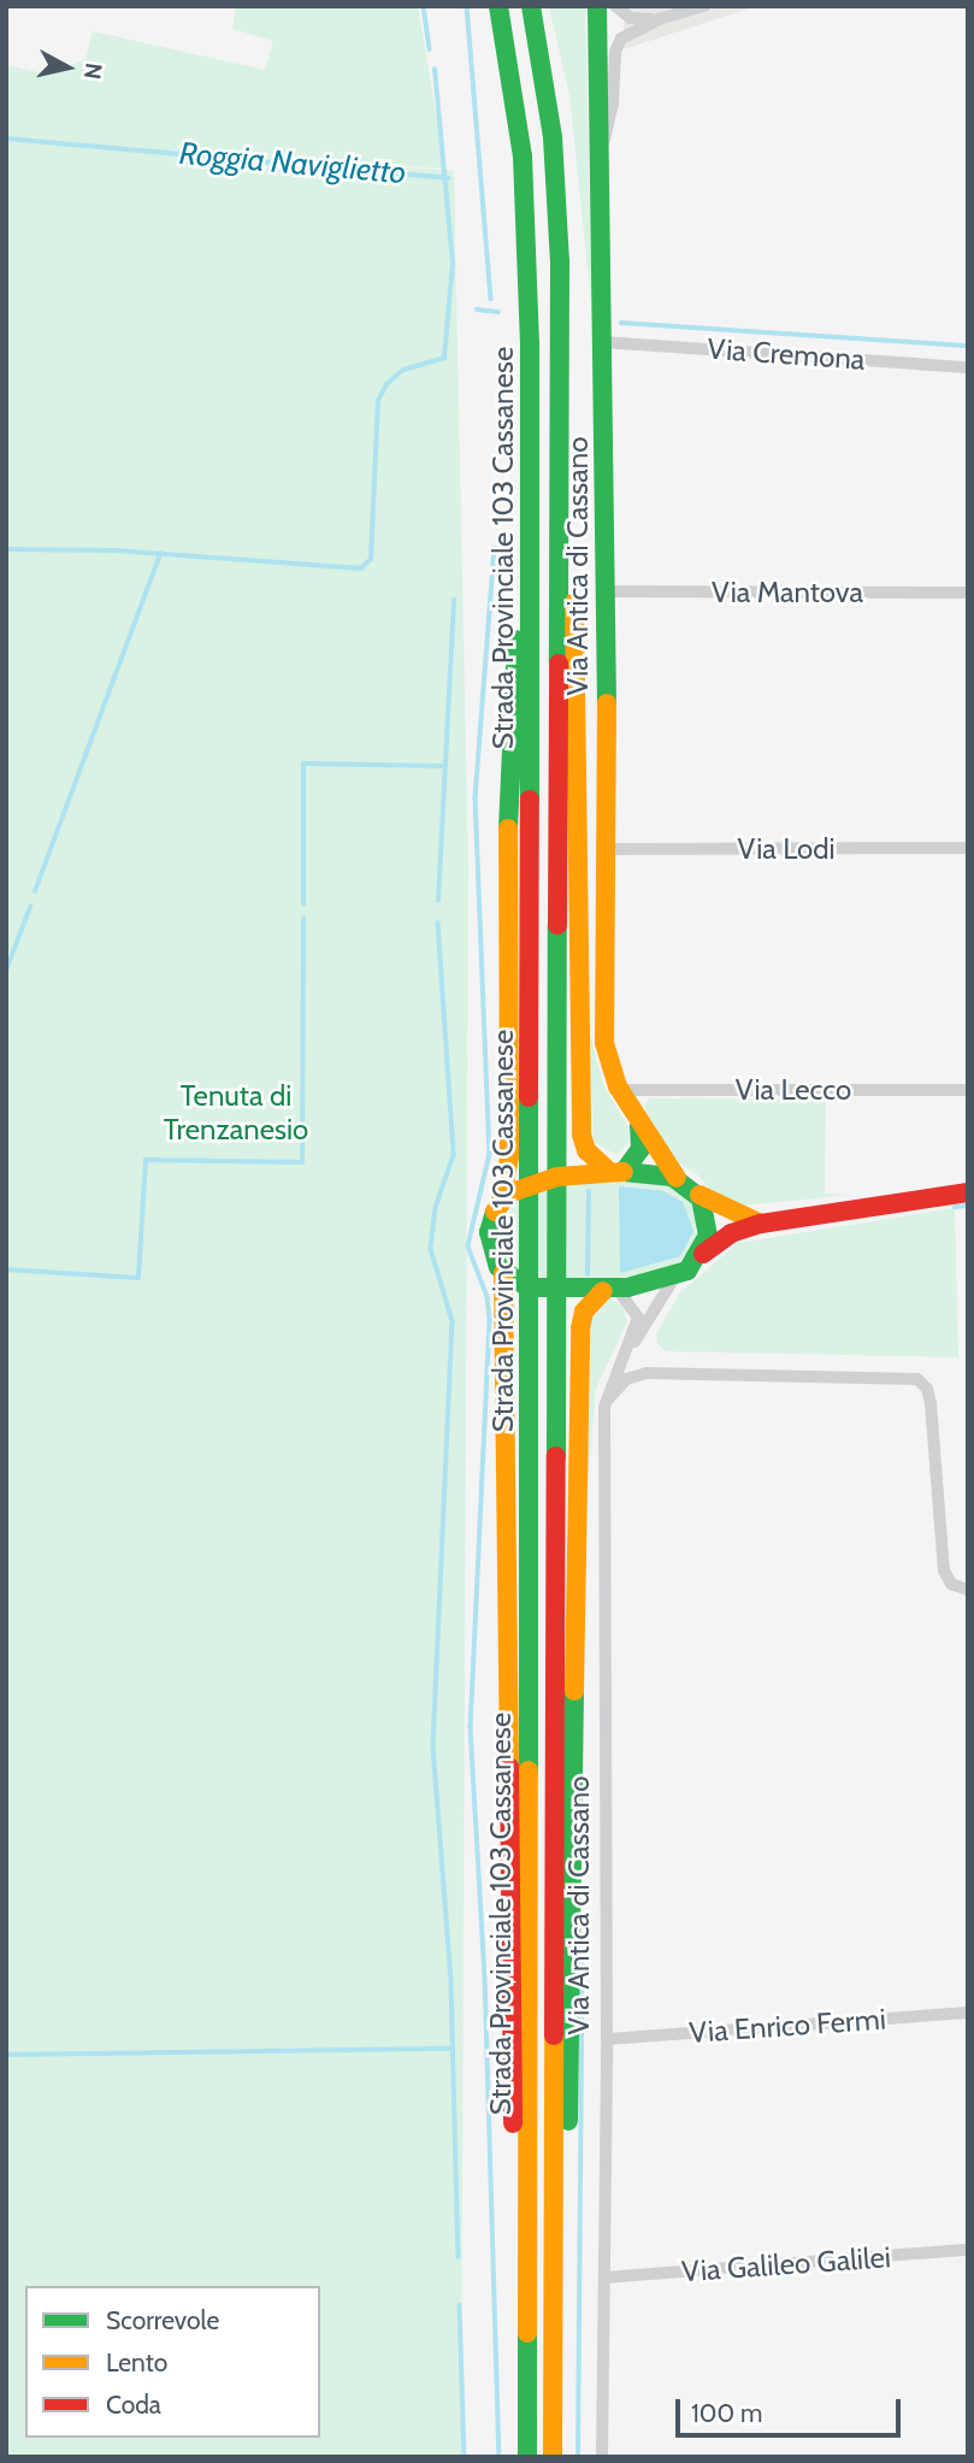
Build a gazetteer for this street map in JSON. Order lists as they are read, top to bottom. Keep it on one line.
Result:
{"streets":{"main road":["Strada Provinciale 103 Cassanese","Via Antica di Cassano"],"street":["Via Cremona","Via Mantova","Via Lodi","Via Lecco","Via Enrico Fermi","Via Galileo Galilei"]},"crossings":[["Via Cremona","Via Antica di Cassano"],["Via Antica di Cassano","Via Mantova"],["Via Antica di Cassano","Via Lodi"],["Via Antica di Cassano","Via Lecco"],["Via Antica di Cassano","Via Enrico Fermi"],["Via Antica di Cassano","Via Galileo Galilei"]],"water":["Roggia Naviglietto"],"parks":["Tenuta di Trenzanesio"],"legend":["Scorrevole","Lento","Coda"],"scale_bar":"100 m","north":"right"}
